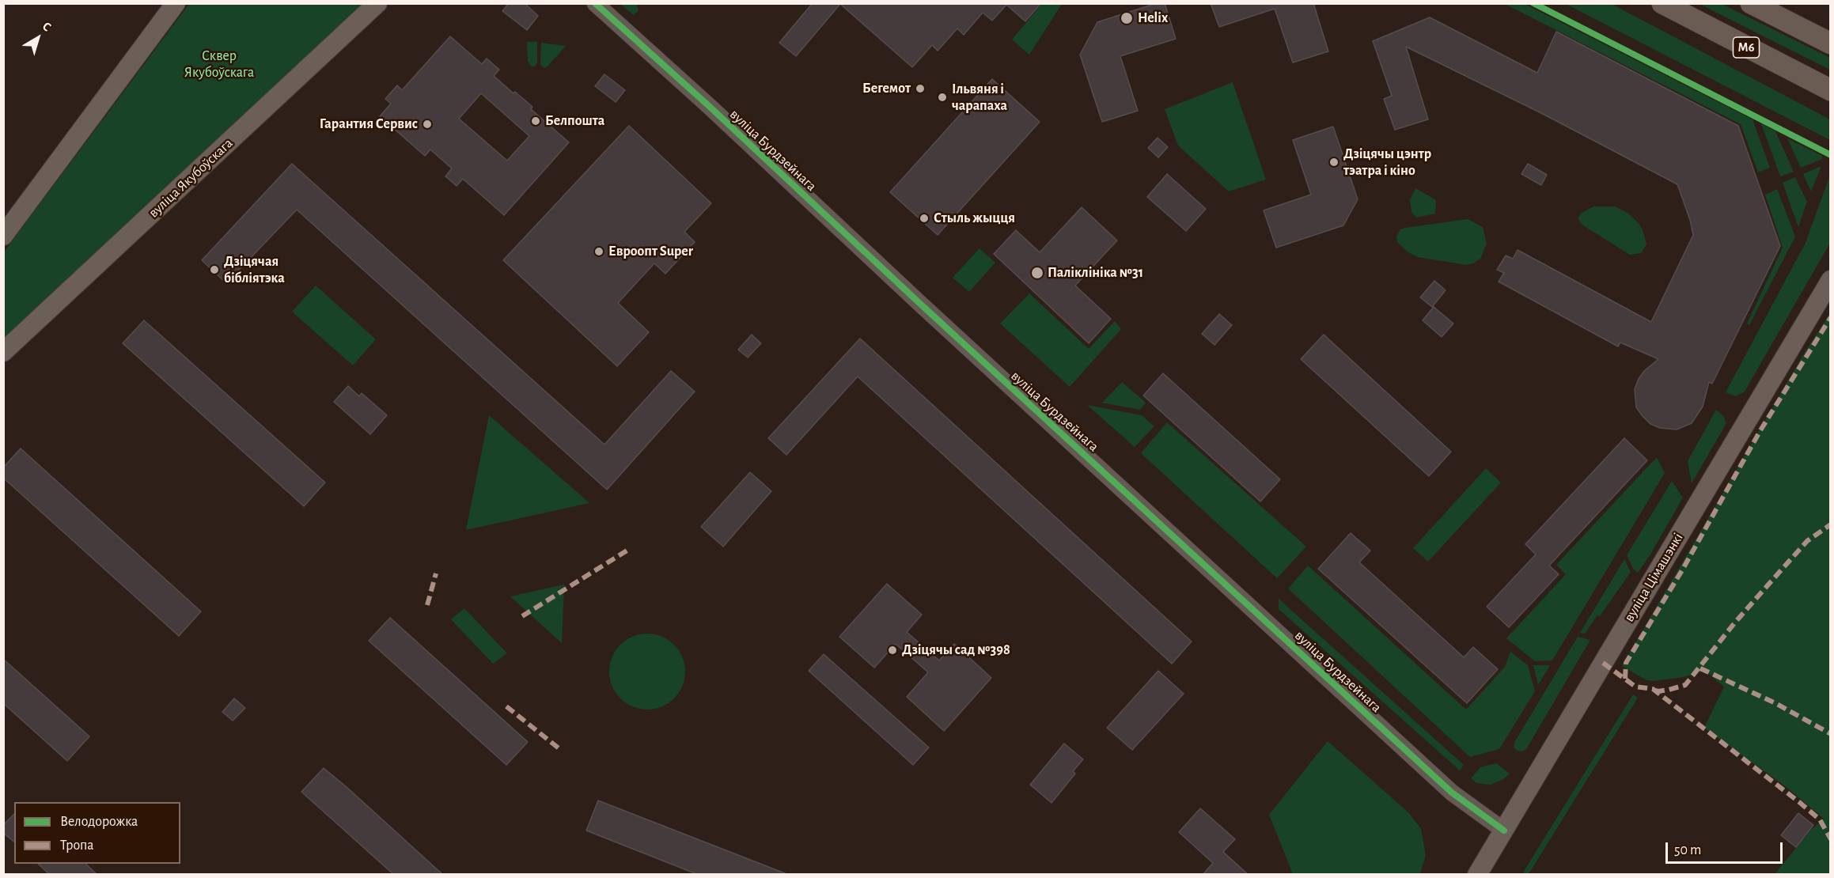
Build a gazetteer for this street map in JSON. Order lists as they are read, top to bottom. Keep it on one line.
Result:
{"streets":{"main road":["М6","вуліца Якубоўскага","вуліца Цімашэнкі"],"street":["вуліца Бурдзейнага"]},"crossings":[["вуліца Бурдзейнага","вуліца Цімашэнкі"]],"parks":["Сквер Якубоўскага"],"places":["Helix","Бегемот","Ільвяня і чарапаха","Белпошта","Гарантия Сервис","Дзіцячы цэнтр тэатра і кіно","Стыль жыцця","Евроопт Super","Дзіцячая бібліятэка","Паліклініка №31","Дзіцячы сад №398"],"legend":["Велодорожка","Тропа"],"scale_bar":"50 m","north":"top right"}
